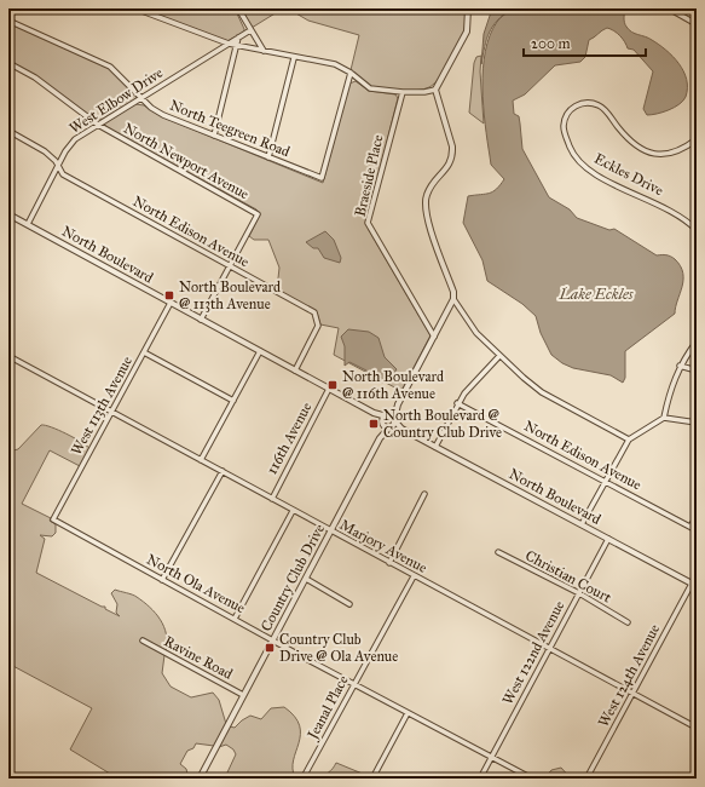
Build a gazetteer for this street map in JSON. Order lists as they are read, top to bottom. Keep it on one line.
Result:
{"streets":{"street":["West Elbow Drive","North Teegreen Road","North Newport Avenue","Eckles Drive","Braeside Place","North Edison Avenue","North Boulevard","West 113th Avenue","116th Avenue","Marjory Avenue","Christian Court","Country Club Drive","North Ola Avenue","West 122nd Avenue","Ravine Road","West 124th Avenue","Jeanal Place"]},"crossings":[["West Elbow Drive","North Teegreen Road"],["West Elbow Drive","North Newport Avenue"],["West Elbow Drive","North Edison Avenue"],["West Elbow Drive","North Boulevard"],["North Newport Avenue","North Edison Avenue"],["North Edison Avenue","North Boulevard"],["North Boulevard","West 113th Avenue"],["North Boulevard","116th Avenue"],["North Boulevard","Country Club Drive"],["North Boulevard","West 122nd Avenue"],["North Boulevard","West 124th Avenue"],["West 113th Avenue","Marjory Avenue"],["West 113th Avenue","North Ola Avenue"],["116th Avenue","Marjory Avenue"],["Marjory Avenue","Country Club Drive"],["Marjory Avenue","West 122nd Avenue"],["Marjory Avenue","West 124th Avenue"],["Marjory Avenue","Jeanal Place"],["Christian Court","West 122nd Avenue"],["Country Club Drive","North Ola Avenue"],["Country Club Drive","Ravine Road"],["North Ola Avenue","West 122nd Avenue"],["North Ola Avenue","Jeanal Place"]],"water":["Lake Eckles"],"places":{"transit":["North Boulevard @ 113th Avenue","North Boulevard @ 116th Avenue","North Boulevard @ Country Club Drive","Country Club Drive @ Ola Avenue"]},"scale_bar":"200 m"}
